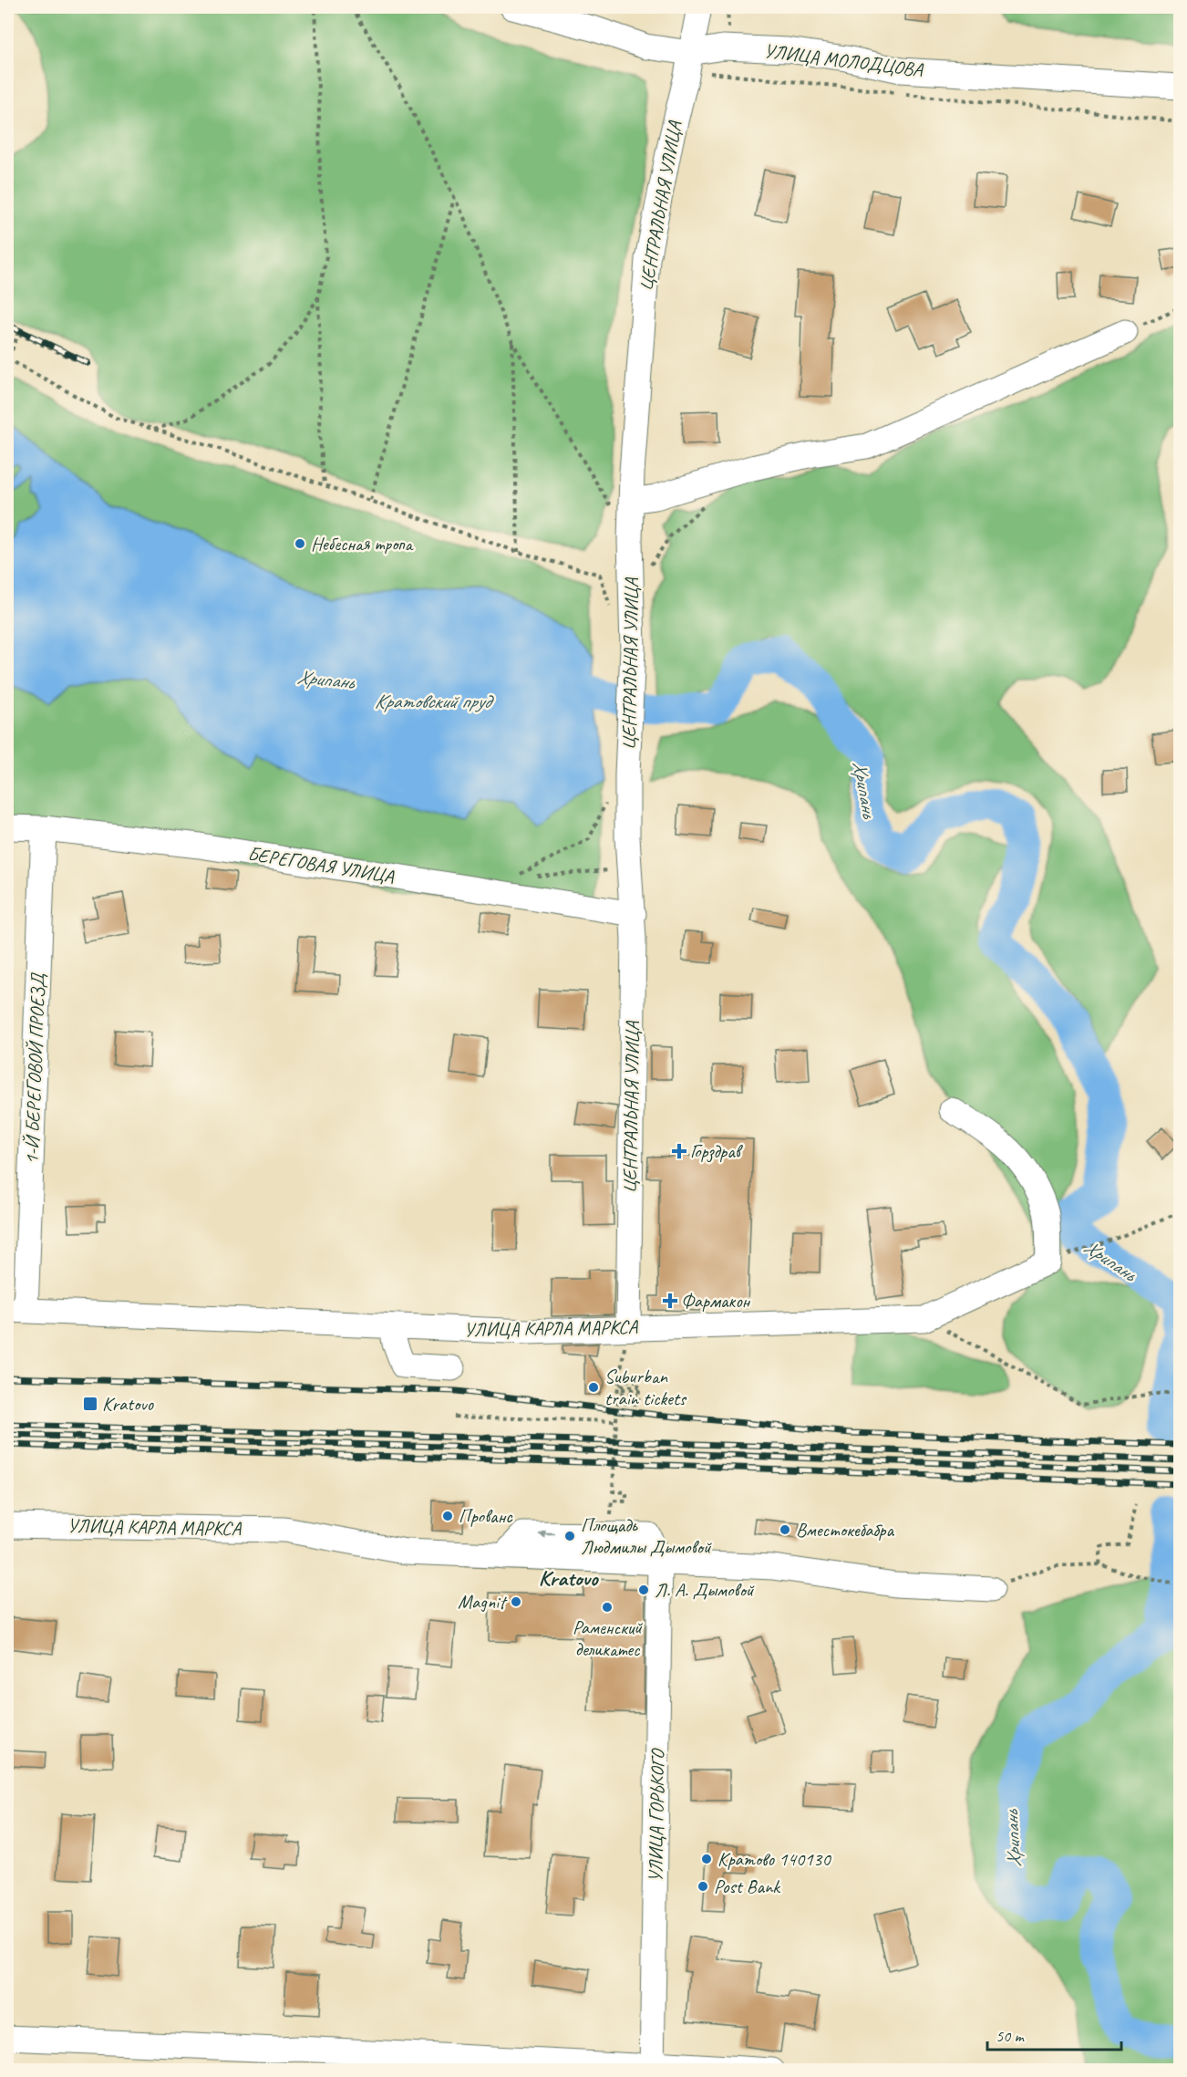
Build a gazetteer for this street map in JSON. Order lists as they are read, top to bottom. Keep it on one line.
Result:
{"streets":{"street":["УЛИЦА МОЛОДЦОВА","ЦЕНТРАЛЬНАЯ УЛИЦА","БЕРЕГОВАЯ УЛИЦА","1-Й БЕРЕГОВОЙ ПРОЕЗД","УЛИЦА КАРЛА МАРКСА","УЛИЦА ГОРЬКОГО"]},"crossings":[["УЛИЦА МОЛОДЦОВА","ЦЕНТРАЛЬНАЯ УЛИЦА"],["ЦЕНТРАЛЬНАЯ УЛИЦА","БЕРЕГОВАЯ УЛИЦА"],["ЦЕНТРАЛЬНАЯ УЛИЦА","УЛИЦА КАРЛА МАРКСА"],["БЕРЕГОВАЯ УЛИЦА","1-Й БЕРЕГОВОЙ ПРОЕЗД"],["1-Й БЕРЕГОВОЙ ПРОЕЗД","УЛИЦА КАРЛА МАРКСА"],["УЛИЦА КАРЛА МАРКСА","УЛИЦА ГОРЬКОГО"]],"districts":["Kratovo"],"water":["Хрипань","Кратовский пруд"],"places":{"other":["Небесная тропа","Suburban train tickets","Прованс","Вместокебабра","Площадь Людмилы Дымовой","Л. А. Дымовой","Magnit","Раменский деликатес","Кратово 140130","Post Bank"],"health":["Горздрав","Фармакон"],"transit":["Kratovo"]},"scale_bar":"50 m"}
